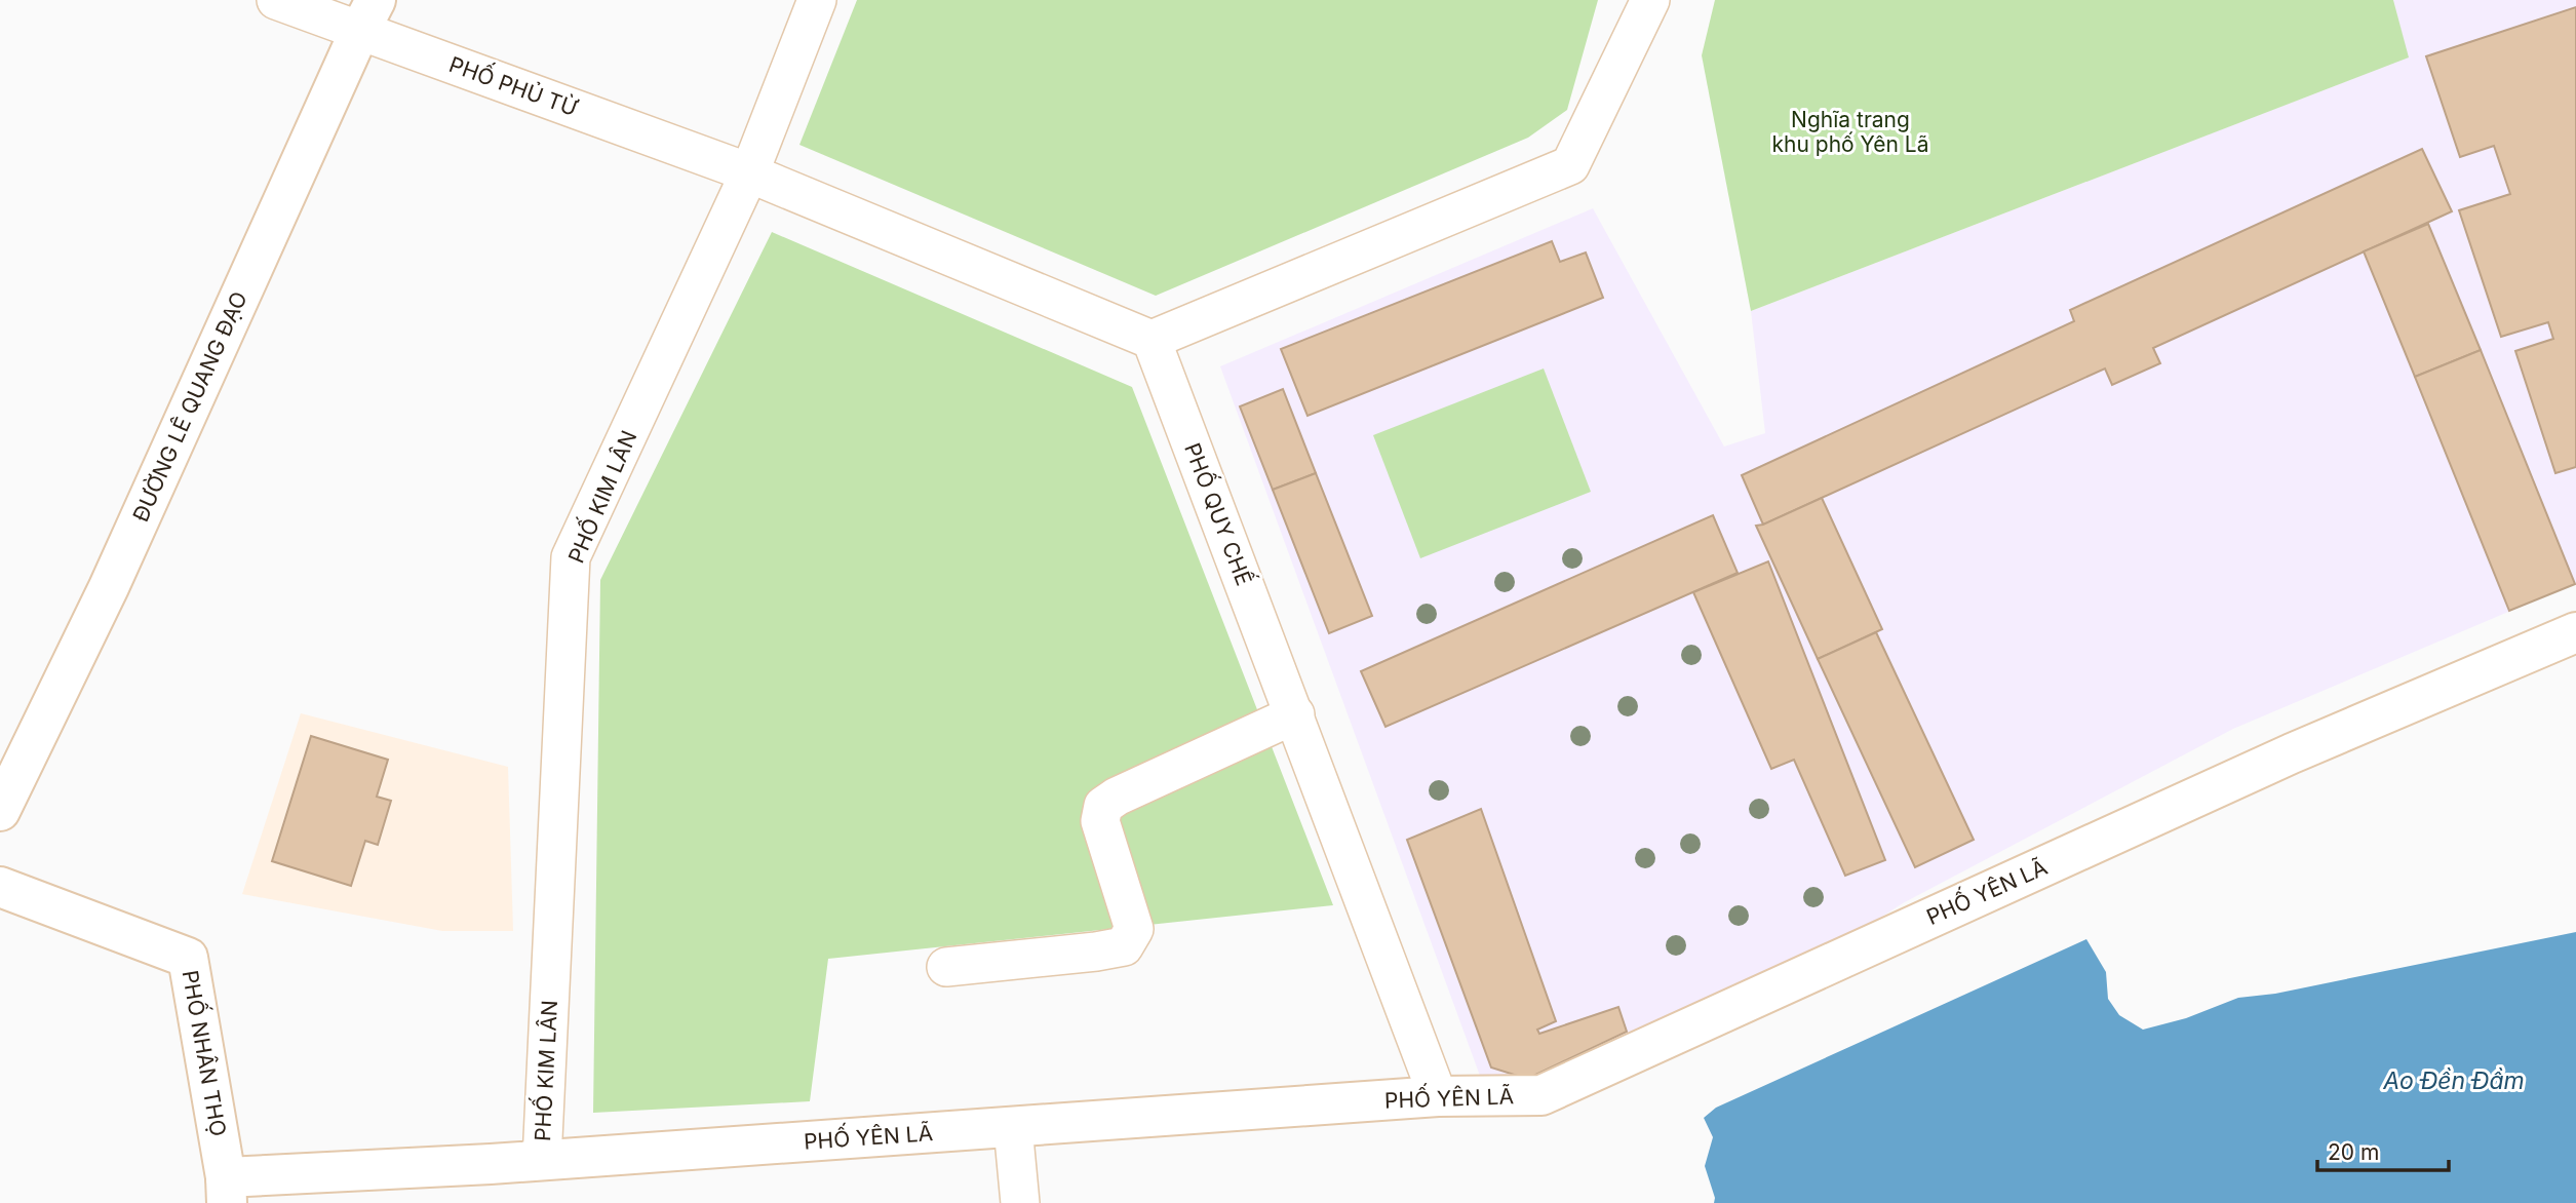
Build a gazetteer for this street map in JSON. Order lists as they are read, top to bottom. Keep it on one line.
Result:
{"streets":{"street":["PHỐ PHỦ TỪ","ĐƯỜNG LÊ QUANG ĐẠO","PHỐ KIM LÂN","PHỐ QUY CHẾ","PHỐ YÊN LÃ","PHỐ NHÂN THỌ"]},"crossings":[["PHỐ PHỦ TỪ","ĐƯỜNG LÊ QUANG ĐẠO"],["PHỐ PHỦ TỪ","PHỐ KIM LÂN"],["PHỐ KIM LÂN","PHỐ YÊN LÃ"],["PHỐ QUY CHẾ","PHỐ YÊN LÃ"],["PHỐ YÊN LÃ","PHỐ NHÂN THỌ"]],"water":["Ao Đền Đầm"],"parks":["Nghĩa trang khu phố Yên Lã"],"scale_bar":"20 m"}
